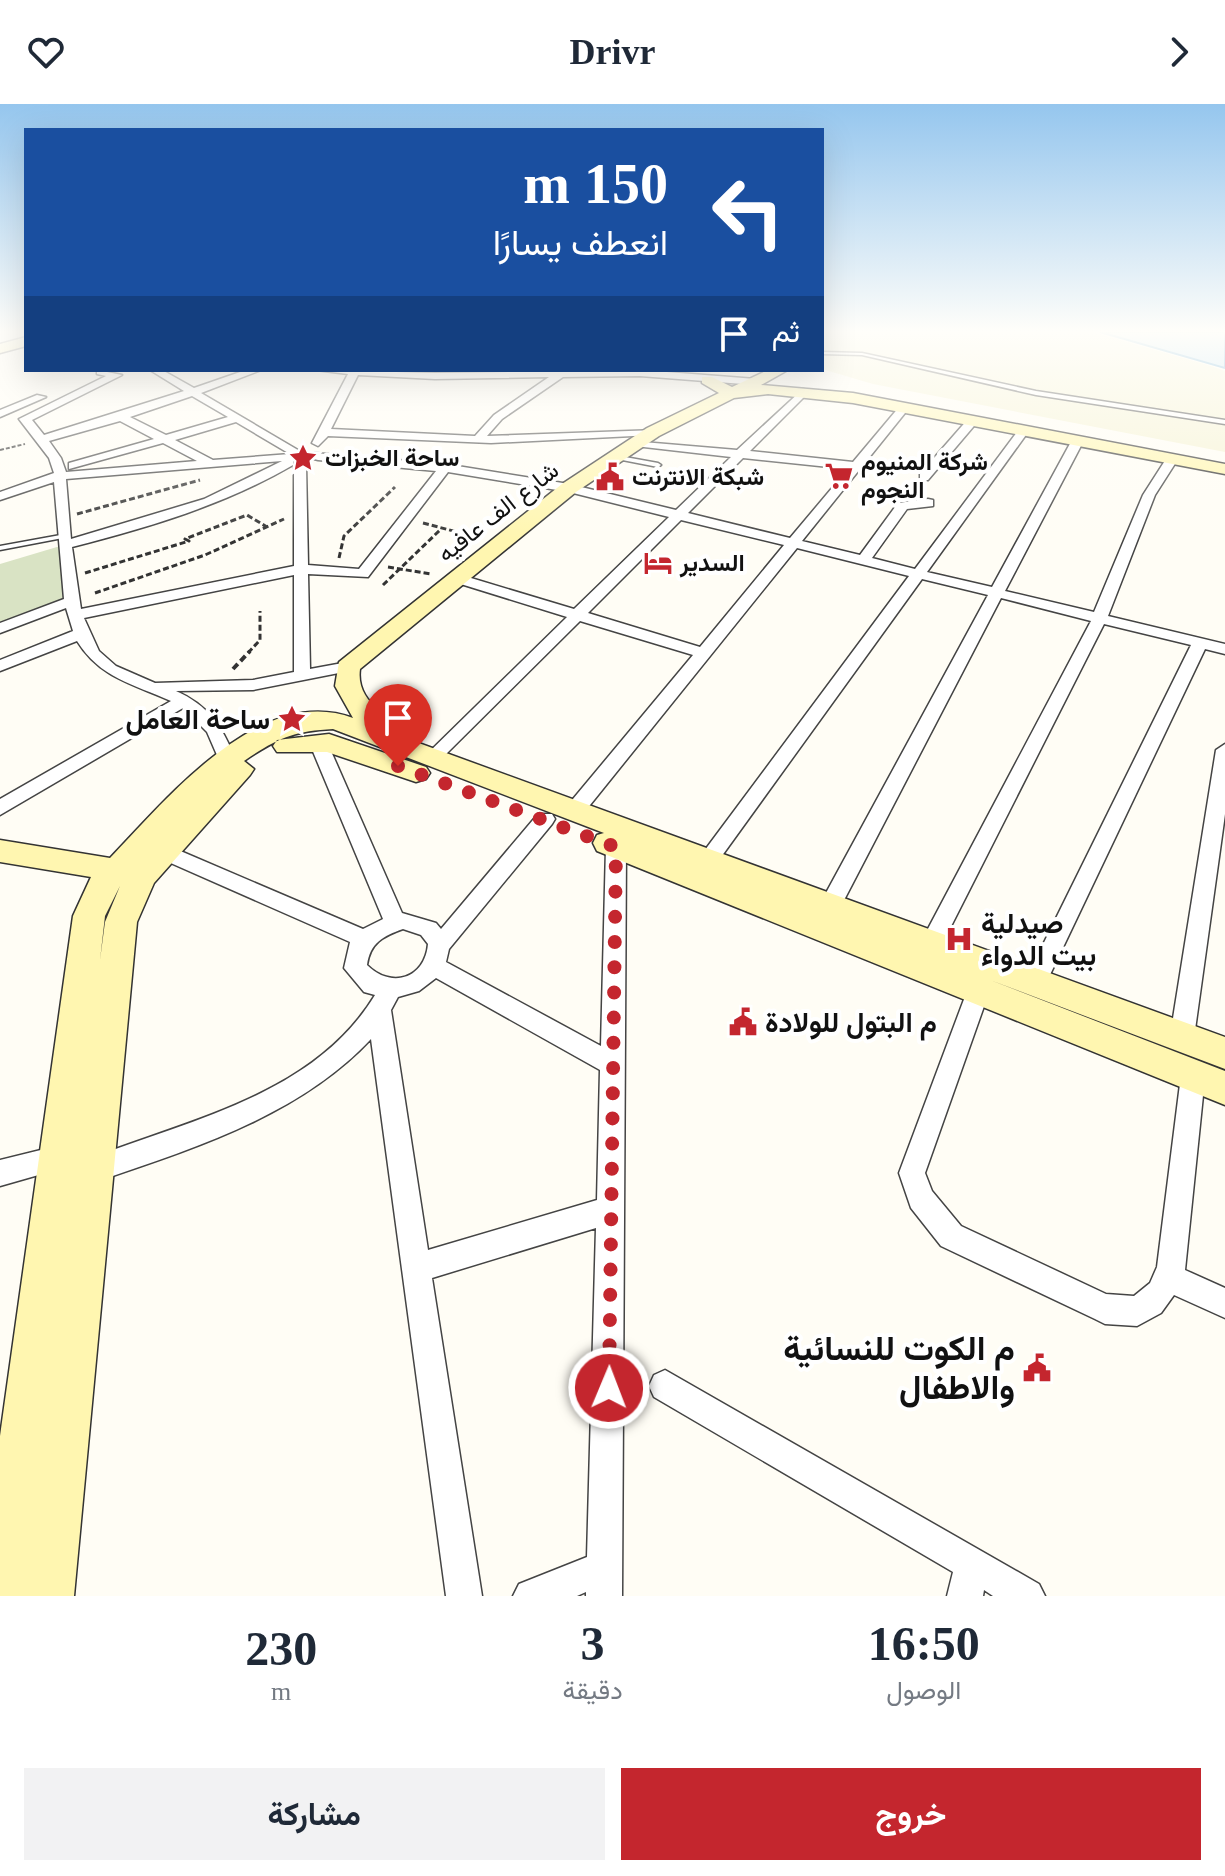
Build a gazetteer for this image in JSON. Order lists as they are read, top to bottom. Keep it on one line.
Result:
{"streets":{"street":["شارع الف عافيه"]},"places":{"place":["ساحة الخبزات","ساحة العامل"],"supermarket":["شركة المنيوم النجوم"],"public building":["شبكة الانترنت","م البتول للولادة","م الكوت للنسائية والاطفال"],"hotel":["السدير"],"hospital":["صيدلية بيت الدواء"]},"page":{"header":"Drivr","turn":["150 m","انعطف يسارًا"],"then":"ثم","eta":["16:50","الوصول","3","دقيقة","230","m"],"buttons":["خروج","مشاركة"]}}
